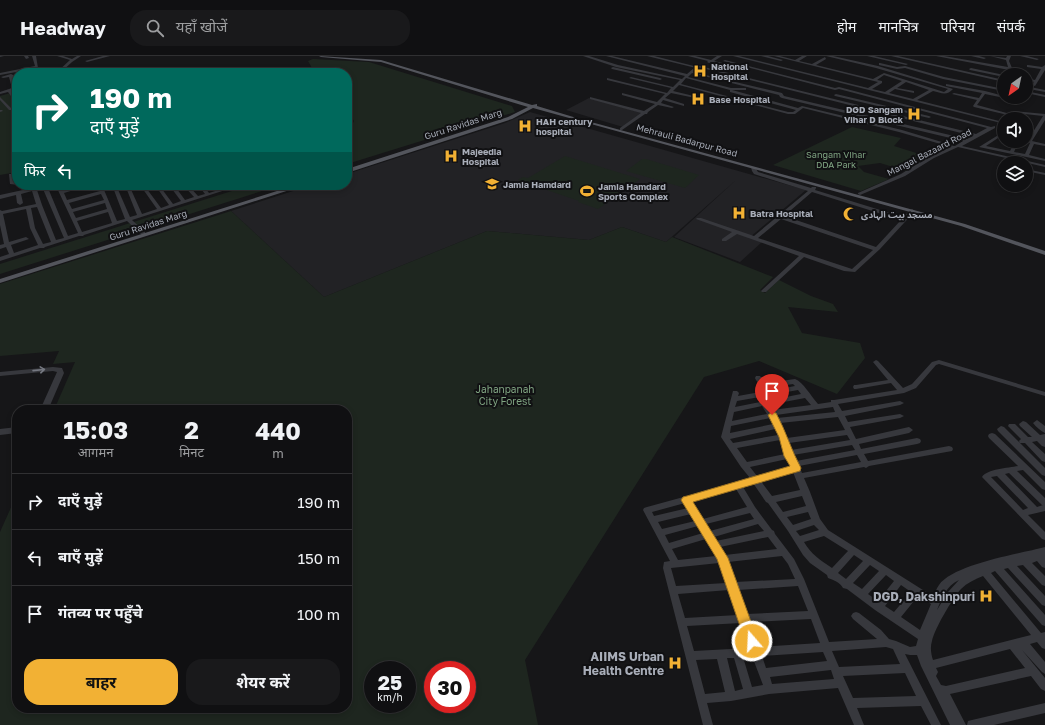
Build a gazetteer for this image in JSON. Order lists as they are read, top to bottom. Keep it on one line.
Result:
{"streets":{"main road":["Guru Ravidas Marg","Mehrauli Badarpur Road"],"street":["Mangal Bazaard Road"]},"crossings":[["Guru Ravidas Marg","Mehrauli Badarpur Road"],["Mehrauli Badarpur Road","Mangal Bazaard Road"]],"parks":["Sangam Vihar DDA Park","Jahanpanah City Forest"],"places":{"hospital":["National Hospital","Base Hospital","DGD Sangam Vihar D Block","HAH century hospital","Majeedia Hospital","Batra Hospital","DGD, Dakshinpuri","AIIMS Urban Health Centre"],"school or university":["Jamia Hamdard"],"sports":["Jamia Hamdard Sports Complex"],"mosque":["مسجد بیت الہادی"]},"north":"bottom left","page":{"header":"Headway","search":"यहाँ खोजें","nav":["होम","मानचित्र","परिचय","संपर्क"],"turn":["190 m","दाएँ मुड़ें"],"then":"फिर","eta":["15:03","आगमन","2","मिनट","440","m"],"list":[{"name":"दाएँ मुड़ें","value":"190 m"},{"name":"बाएँ मुड़ें","value":"150 m"},{"name":"गंतव्य पर पहुँचे","value":"100 m"}],"buttons":["बाहर","शेयर करें"],"speed":"25 km/h","limit":"30"}}
